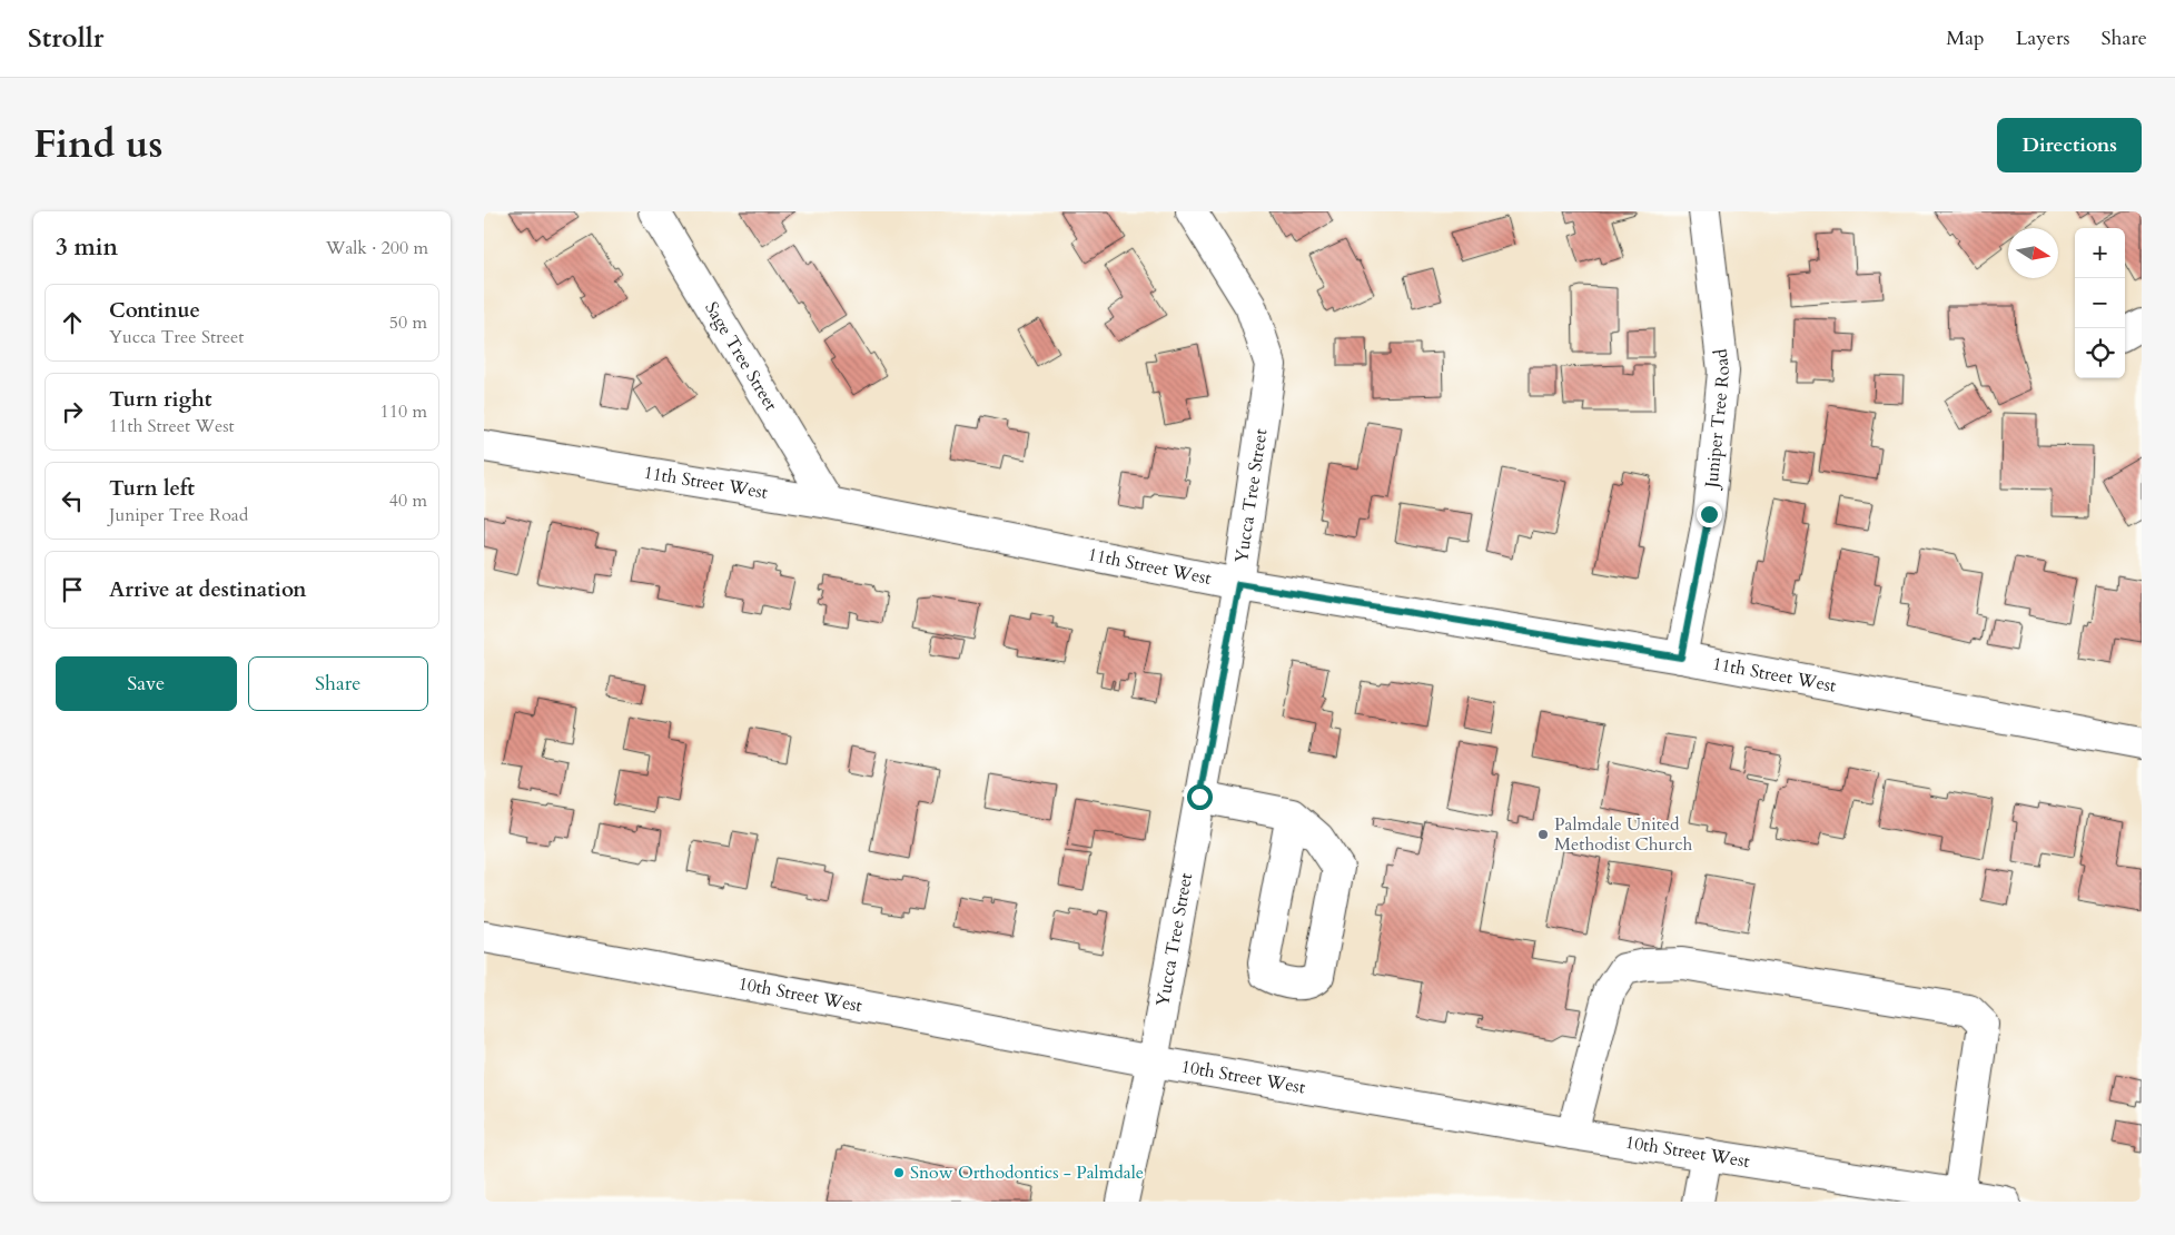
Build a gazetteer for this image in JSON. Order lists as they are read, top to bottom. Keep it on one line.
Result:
{"streets":{"street":["Sage Tree Street","Juniper Tree Road","11th Street West","Yucca Tree Street","10th Street West"]},"crossings":[["Sage Tree Street","11th Street West"],["Juniper Tree Road","11th Street West"],["11th Street West","Yucca Tree Street"],["Yucca Tree Street","10th Street West"]],"places":["Palmdale United Methodist Church","Snow Orthodontics - Palmdale"],"north":"right","page":{"header":"Strollr","nav":["Map","Layers","Share"],"title":"Find us","buttons":["Directions",["Save","Share"]],"heading":["3 min","Walk · 200 m"],"map_buttons":["+","−"],"list":[["Continue","Yucca Tree Street","50 m"],["Turn right","11th Street West","110 m"],["Turn left","Juniper Tree Road","40 m"],"Arrive at destination"]}}
